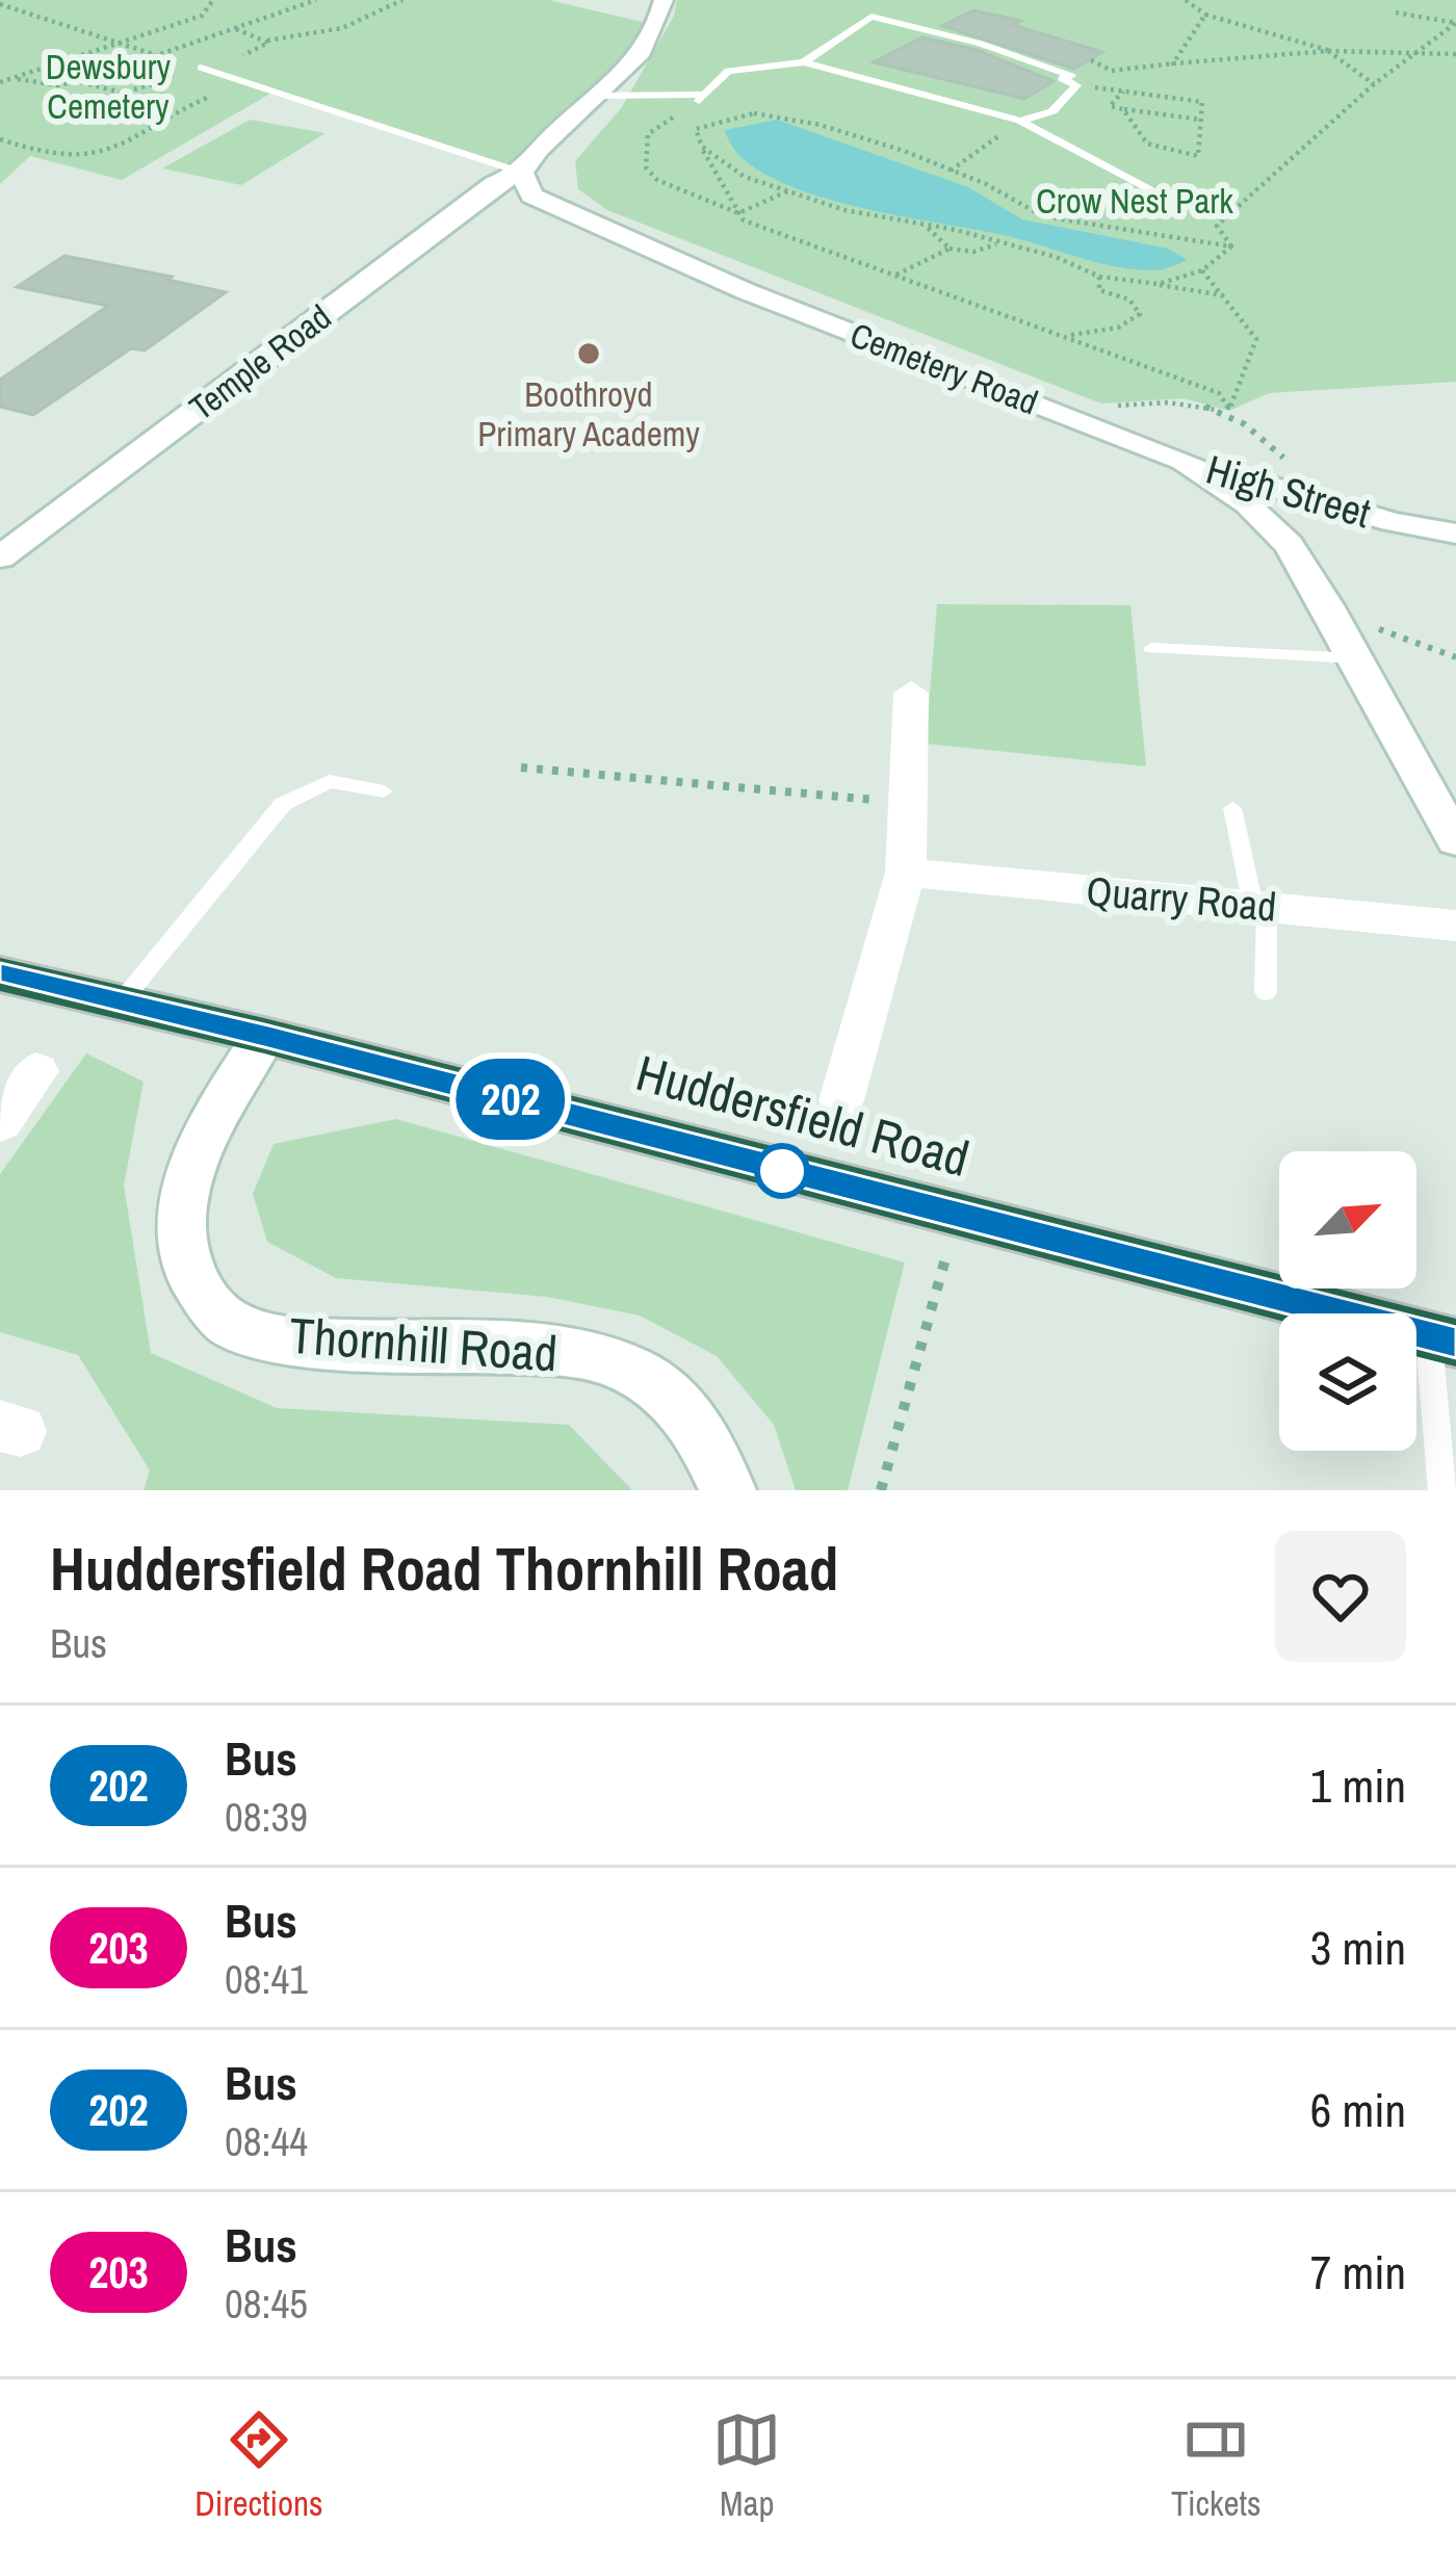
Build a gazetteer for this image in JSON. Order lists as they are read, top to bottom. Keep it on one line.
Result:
{"streets":{"highway":["Huddersfield Road"],"main road":["Temple Road","Cemetery Road","High Street","Quarry Road","Thornhill Road"]},"crossings":[["Temple Road","Cemetery Road"],["Cemetery Road","High Street"],["Huddersfield Road","Thornhill Road"]],"parks":["Dewsbury Cemetery","Crow Nest Park"],"places":["Boothroyd Primary Academy"],"lines":["bus line 202"],"north":"top right","page":{"on_map":"202","heading":["Huddersfield Road Thornhill Road","Bus"],"list":[{"mark":"202","name":"Bus","note":"08:39","value":"1 min"},{"mark":"203","name":"Bus","note":"08:41","value":"3 min"},{"mark":"202","name":"Bus","note":"08:44","value":"6 min"},{"mark":"203","name":"Bus","note":"08:45","value":"7 min"}],"tabs":["Directions","Map","Tickets"]}}
